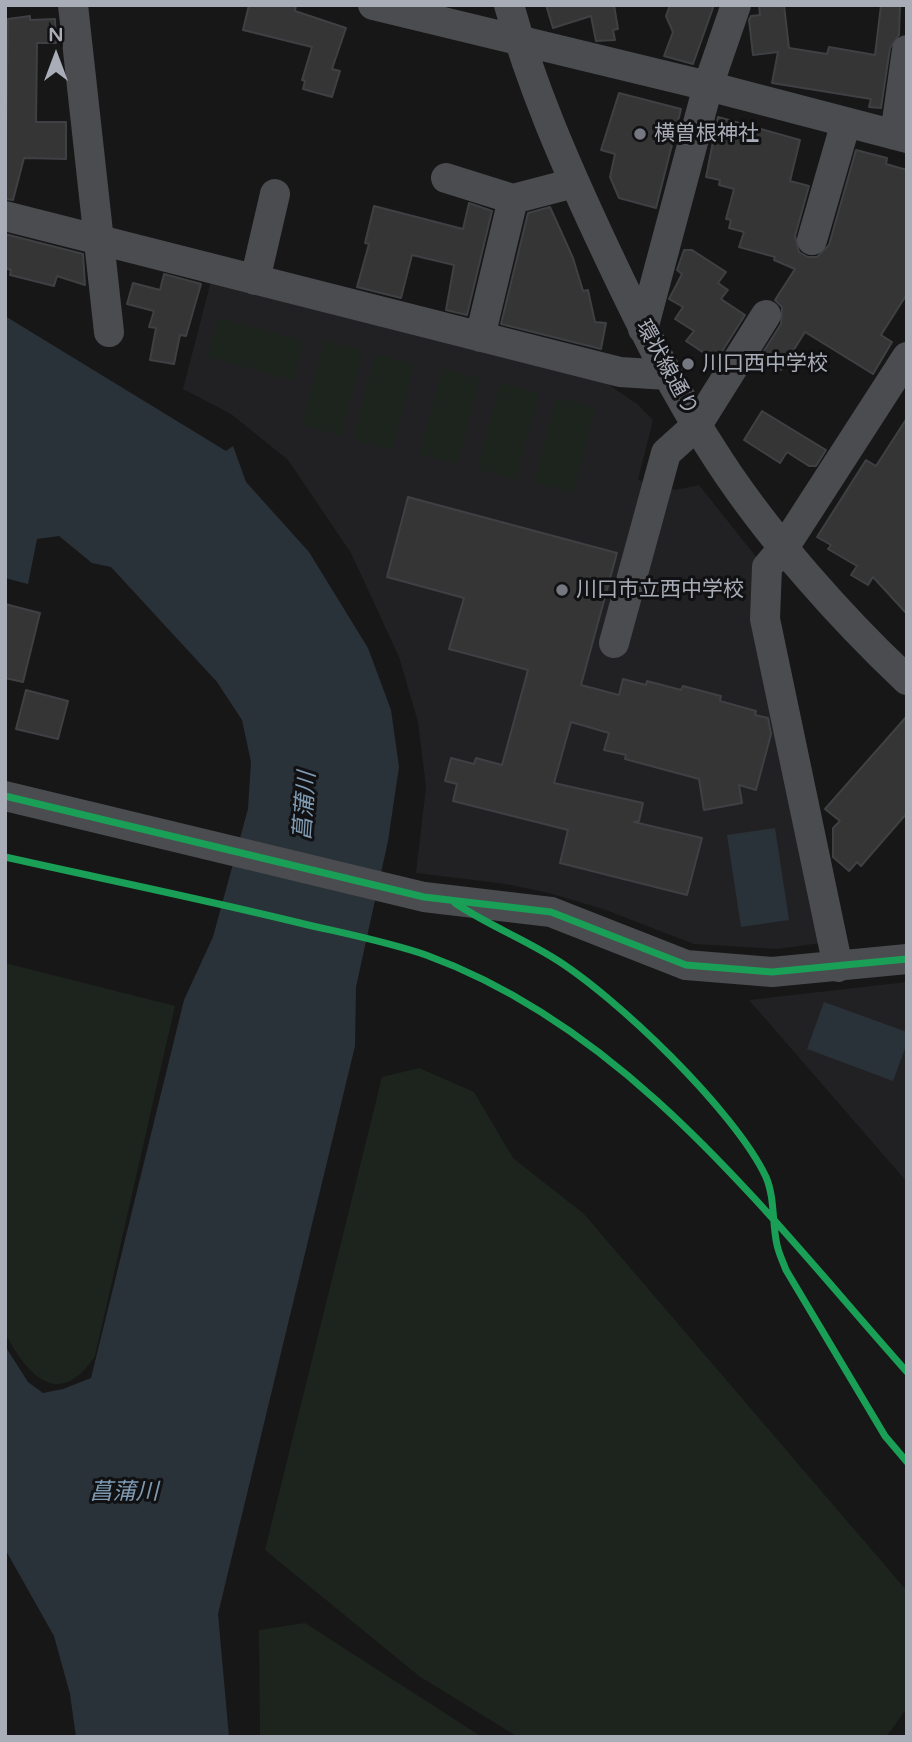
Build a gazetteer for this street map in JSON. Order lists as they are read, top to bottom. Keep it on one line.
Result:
{"streets":{"street":["環状線通り"]},"water":["菖蒲川"],"places":["横曽根神社","川口西中学校","川口市立西中学校"],"north":"top"}
